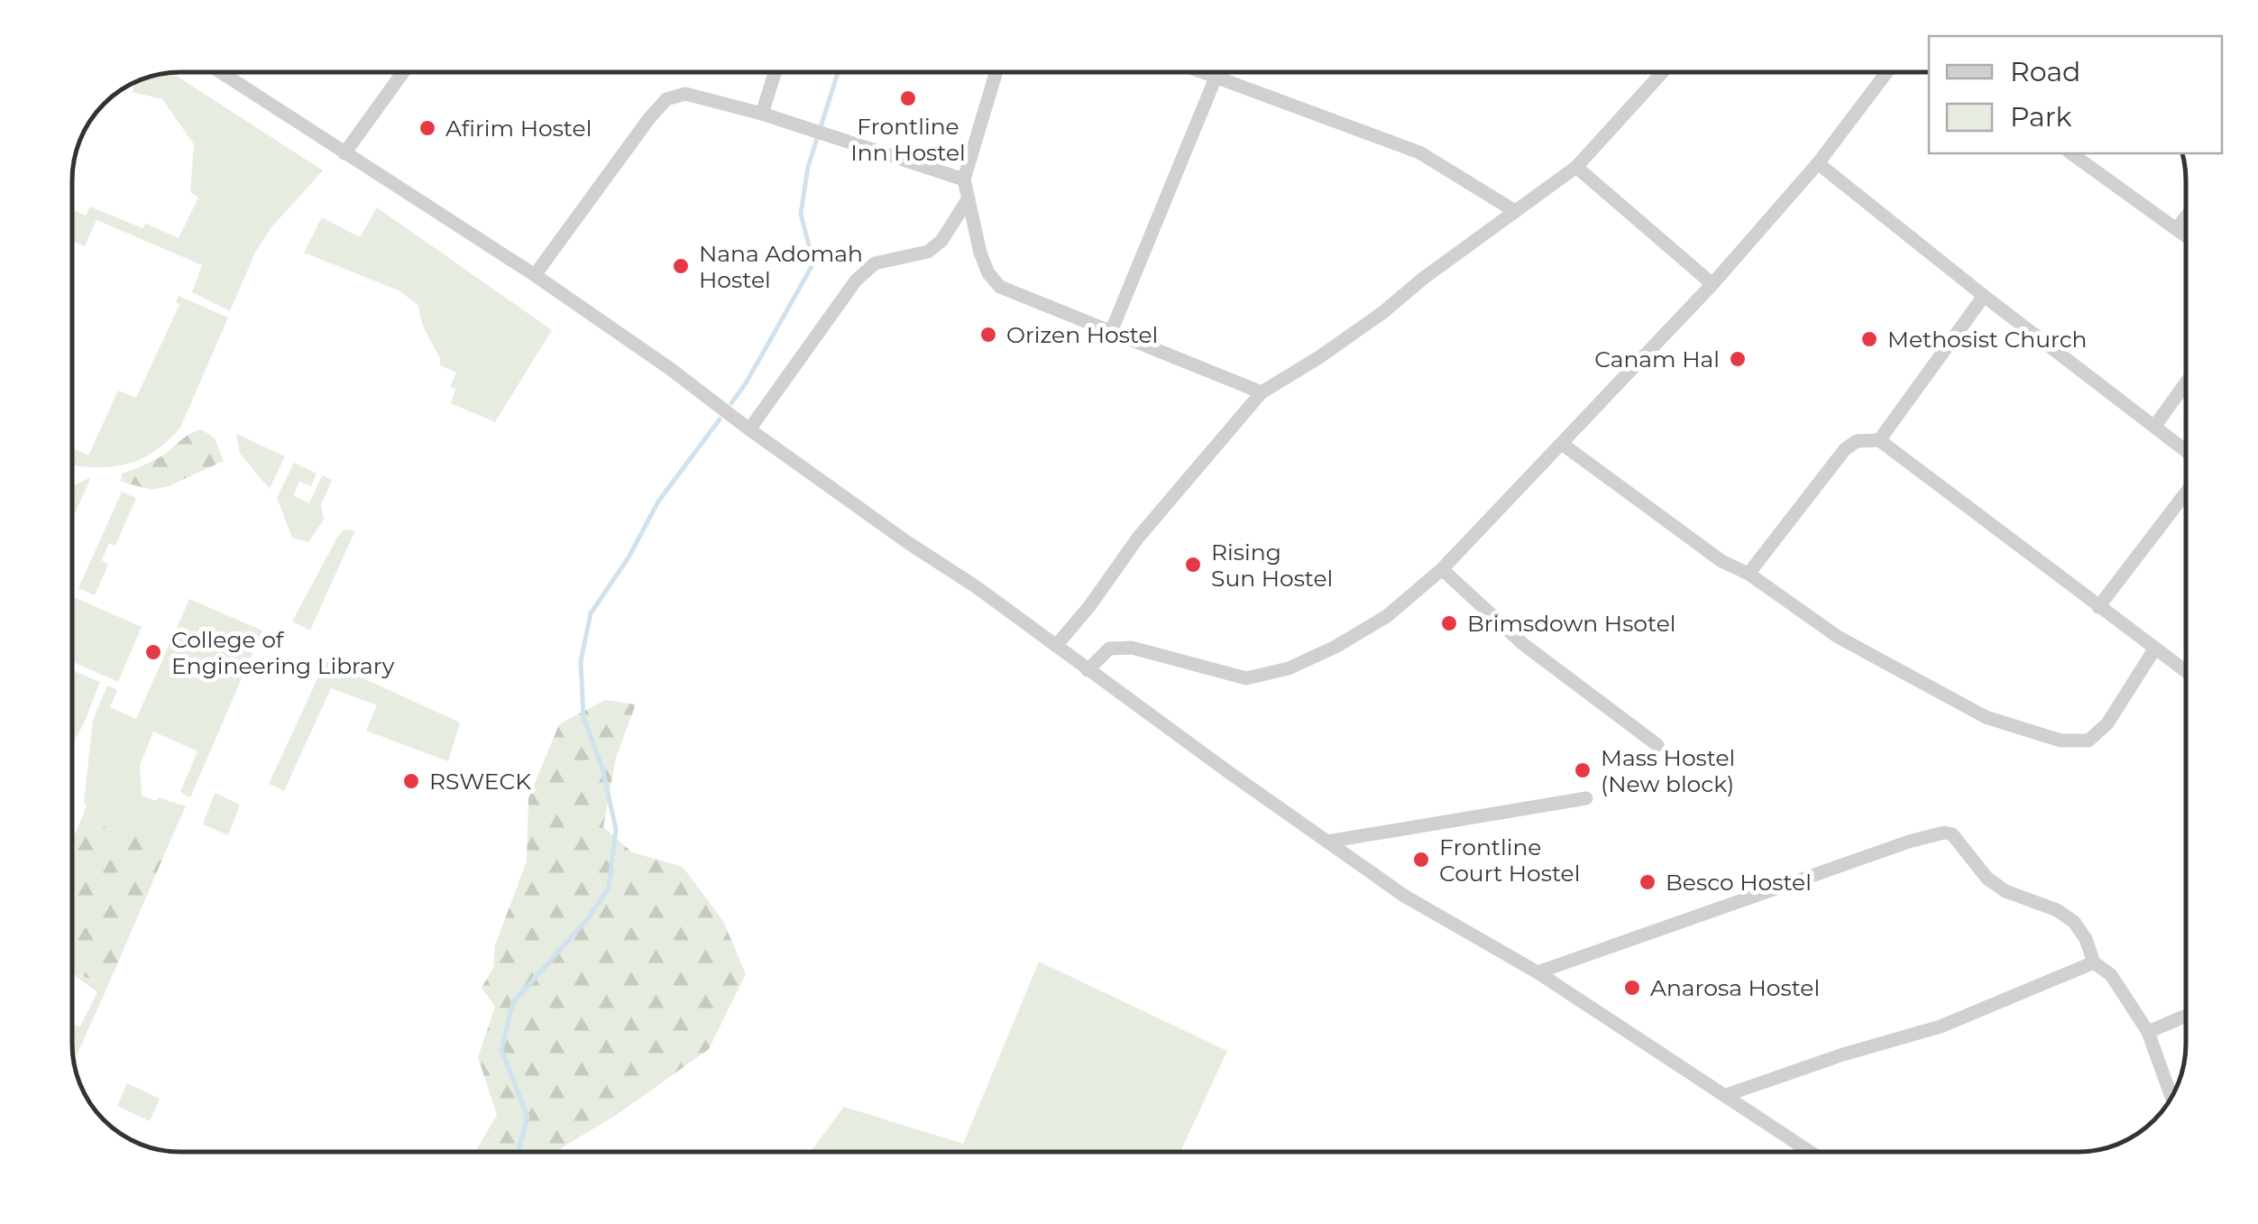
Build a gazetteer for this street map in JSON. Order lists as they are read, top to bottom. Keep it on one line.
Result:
{"places":["Frontline Inn Hostel","Afirim Hostel","Nana Adomah Hostel","Orizen Hostel","Methosist Church","Canam Hal","Rising Sun Hostel","Brimsdown Hsotel","College of Engineering Library","Mass Hostel (New block)","RSWECK","Frontline Court Hostel","Besco Hostel","Anarosa Hostel"],"legend":["Road","Park"]}
